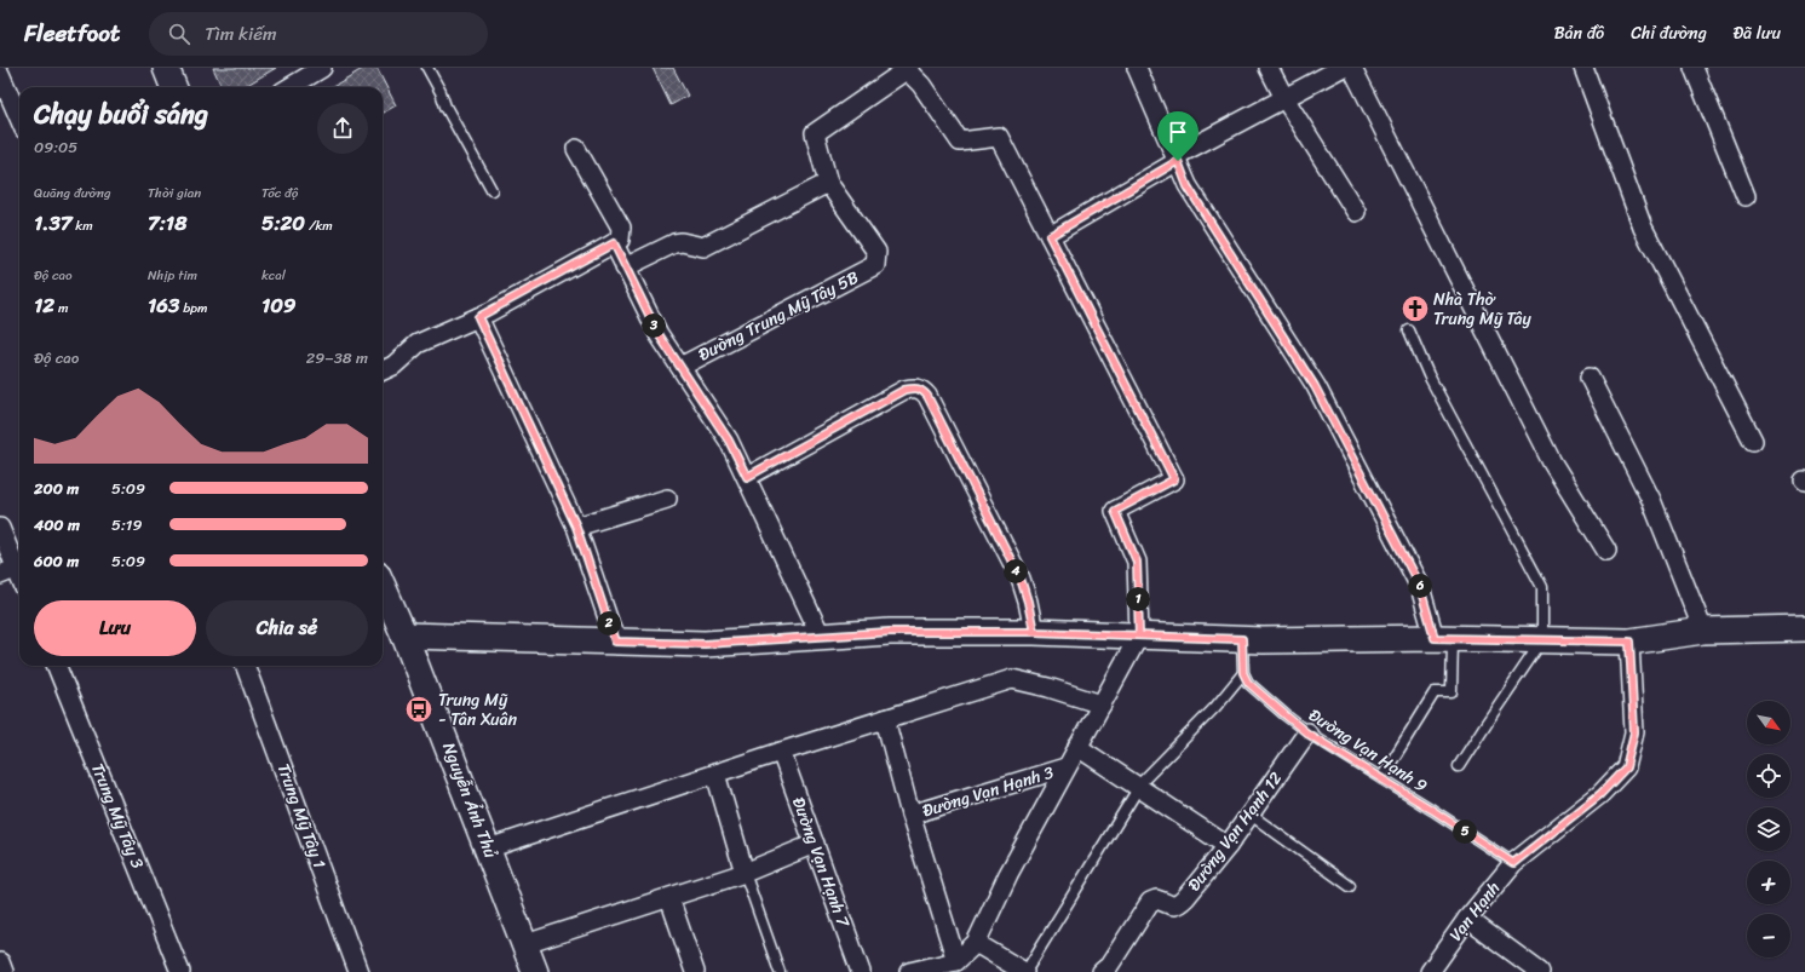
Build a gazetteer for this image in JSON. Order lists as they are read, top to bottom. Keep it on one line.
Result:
{"streets":{"street":["Đường Trung Mỹ Tây 5B","Đường Vạn Hạnh 3","Nguyễn Ảnh Thủ","Trung Mỹ Tây 3","Trung Mỹ Tây 1","Đường Vạn Hạnh 12","Đường Vạn Hạnh 7","Vạn Hạnh"],"lane":["Đường Vạn Hạnh 9"]},"crossings":[["Đường Vạn Hạnh 9","Đường Vạn Hạnh 12"],["Đường Vạn Hạnh 9","Vạn Hạnh"]],"places":{"church":["Nhà Thờ Trung Mỹ Tây"],"bus stop":["Trung Mỹ - Tân Xuân"]},"north":"bottom right","page":{"header":"Fleetfoot","search":"Tìm kiếm","nav":["Bản đồ","Chỉ đường","Đã lưu"],"heading":["Chạy buổi sáng","09:05"],"stats":[["Quãng đường","1.37 km"],["Thời gian","7:18"],["Tốc độ","5:20 /km"],["Độ cao","12 m"],["Nhịp tim","163 bpm"],["kcal","109"]],"pins":["3","4","6","1","2","5"],"chart":["Độ cao","29–38 m"],"list":[{"name":"200 m","note":"5:09"},{"name":"400 m","note":"5:19"},{"name":"600 m","note":"5:09"}],"buttons":["Lưu","Chia sẻ"],"map_buttons":["+","−"]}}
